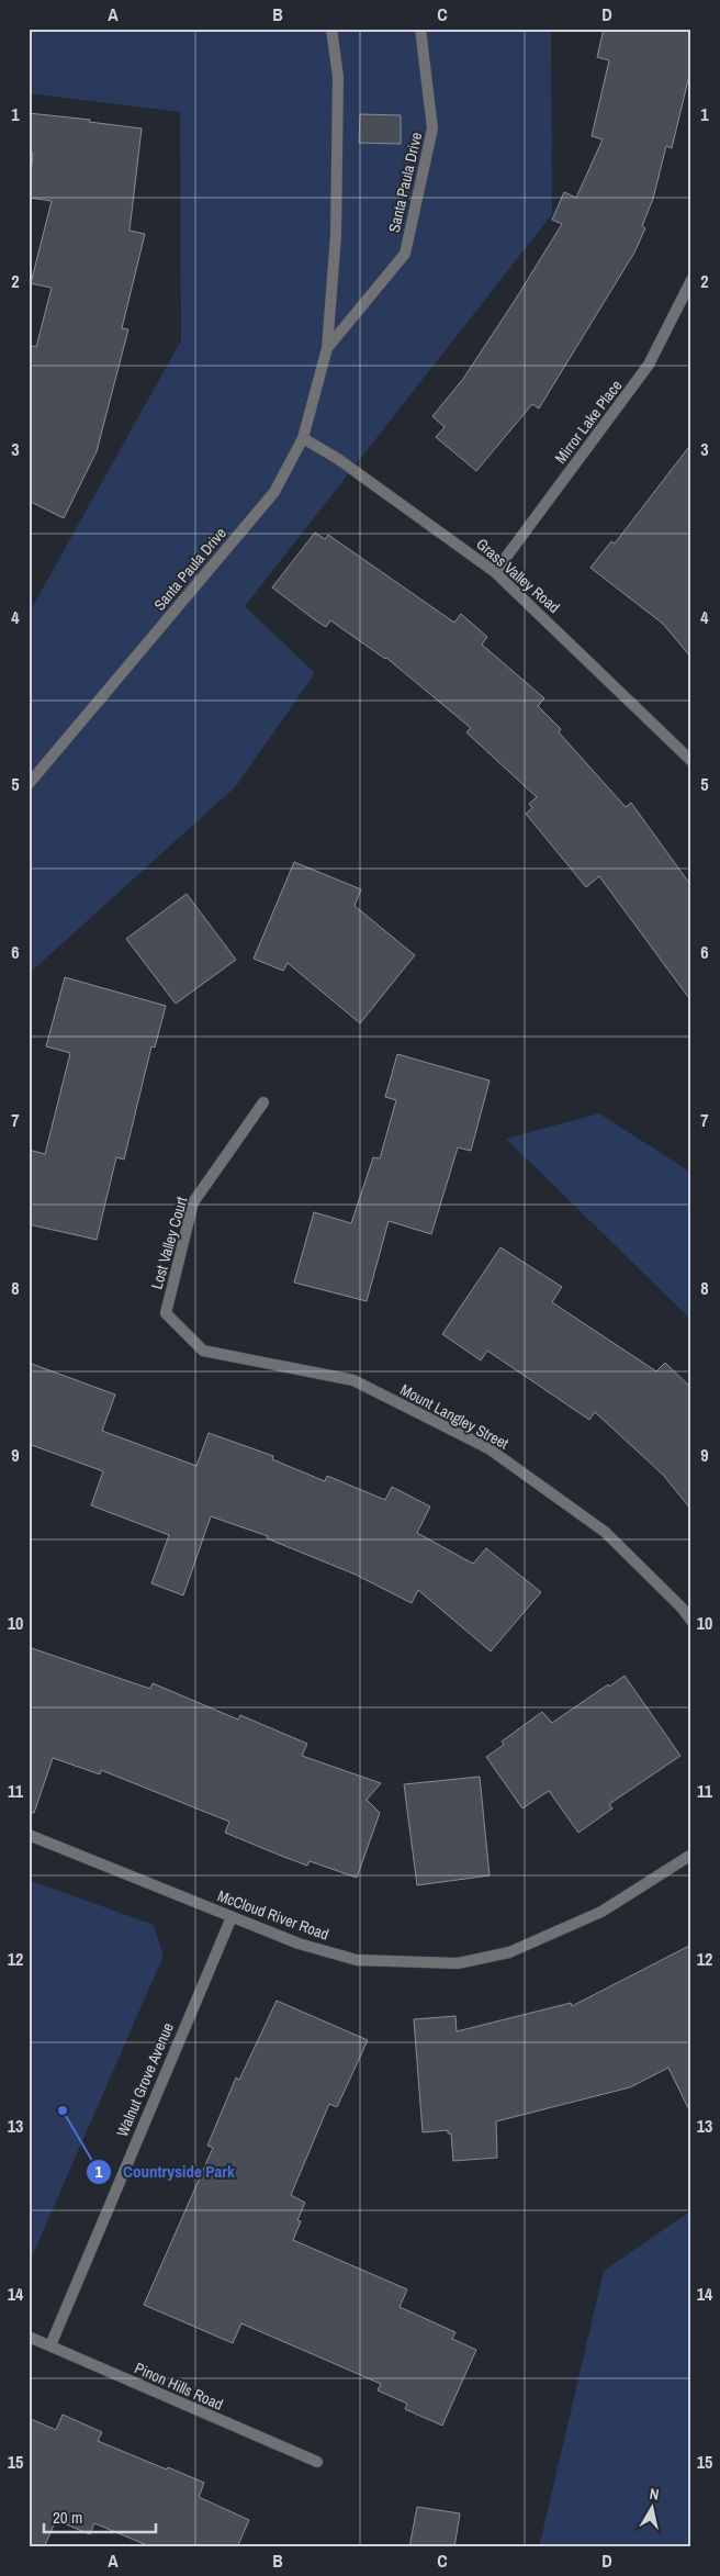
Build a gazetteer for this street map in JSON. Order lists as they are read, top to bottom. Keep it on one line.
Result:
{"streets":{"street":["Santa Paula Drive","Mirror Lake Place","Grass Valley Road","Lost Valley Court","Mount Langley Street","McCloud River Road","Walnut Grove Avenue","Pinon Hills Road"]},"crossings":[["Santa Paula Drive","Grass Valley Road"],["Mirror Lake Place","Grass Valley Road"],["Lost Valley Court","Mount Langley Street"],["McCloud River Road","Walnut Grove Avenue"],["Walnut Grove Avenue","Pinon Hills Road"]],"places":["Countryside Park"],"scale_bar":"20 m","north":"top","grid":{"columns":["A","B","C","D"],"rows":["1","2","3","4","5","6","7","8","9","10","11","12","13","14","15"]}}
